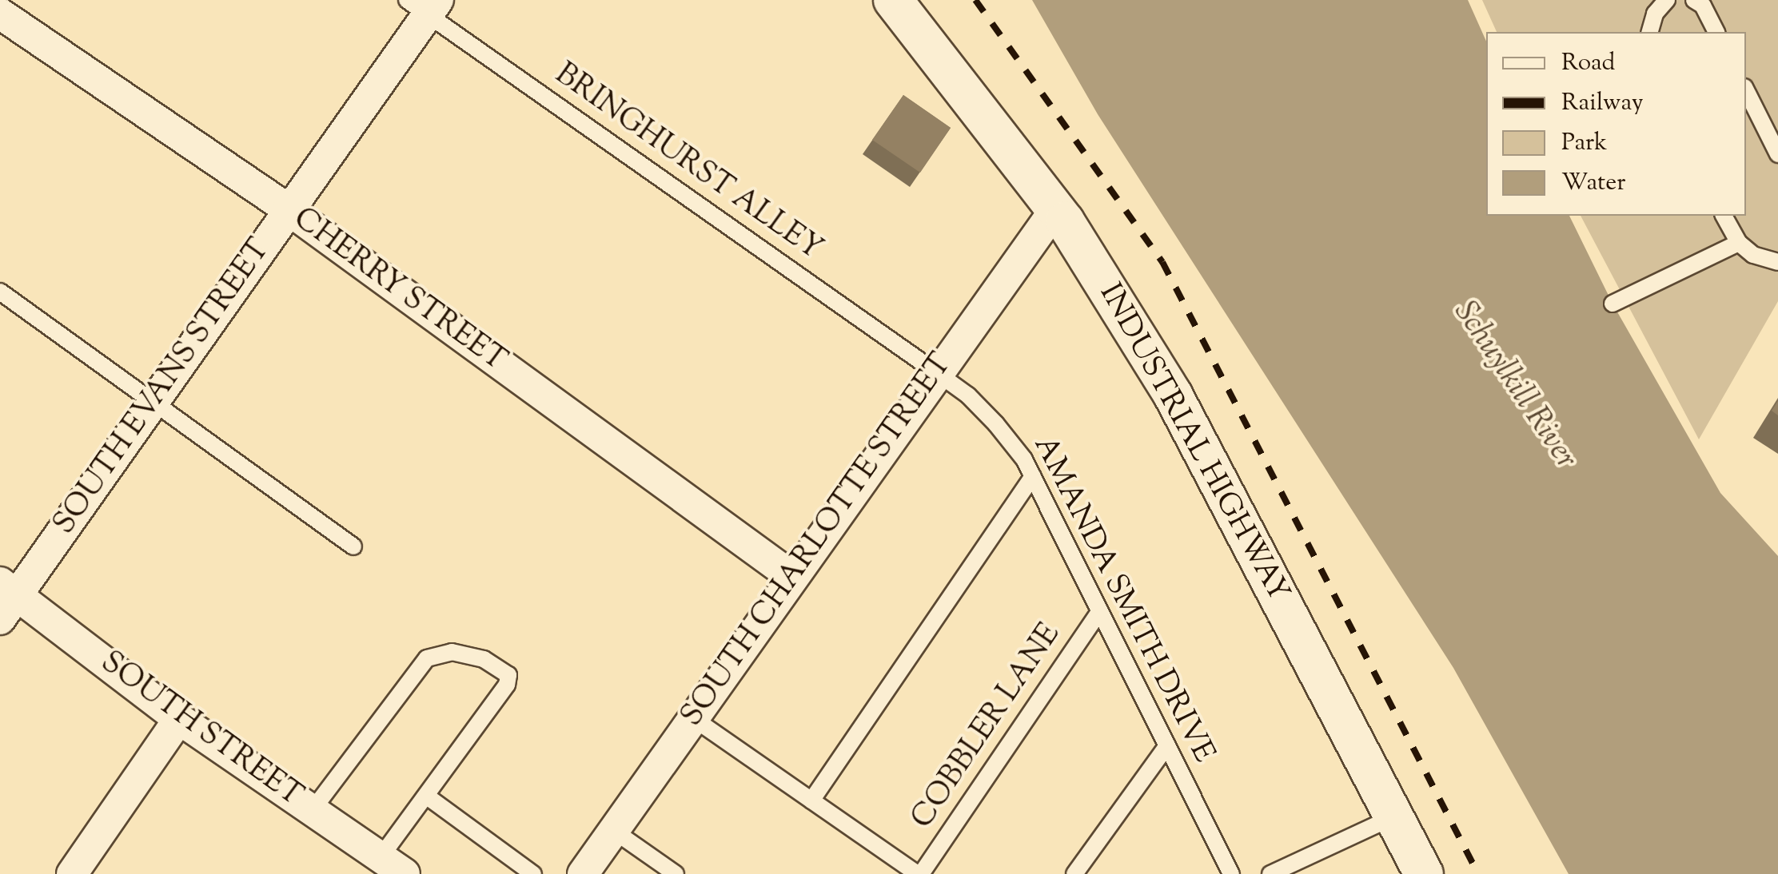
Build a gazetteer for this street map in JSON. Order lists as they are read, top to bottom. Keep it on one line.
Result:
{"streets":{"street":["CHERRY STREET","SOUTH EVANS STREET","INDUSTRIAL HIGHWAY","SOUTH CHARLOTTE STREET","SOUTH STREET"],"lane":["BRINGHURST ALLEY","AMANDA SMITH DRIVE","COBBLER LANE"]},"crossings":[["BRINGHURST ALLEY","SOUTH EVANS STREET"],["BRINGHURST ALLEY","SOUTH CHARLOTTE STREET"],["BRINGHURST ALLEY","AMANDA SMITH DRIVE"],["CHERRY STREET","SOUTH EVANS STREET"],["CHERRY STREET","SOUTH CHARLOTTE STREET"],["SOUTH EVANS STREET","SOUTH STREET"],["INDUSTRIAL HIGHWAY","SOUTH CHARLOTTE STREET"],["SOUTH CHARLOTTE STREET","AMANDA SMITH DRIVE"],["AMANDA SMITH DRIVE","COBBLER LANE"]],"water":["Schuylkill River"],"legend":["Road","Railway","Park","Water"]}
